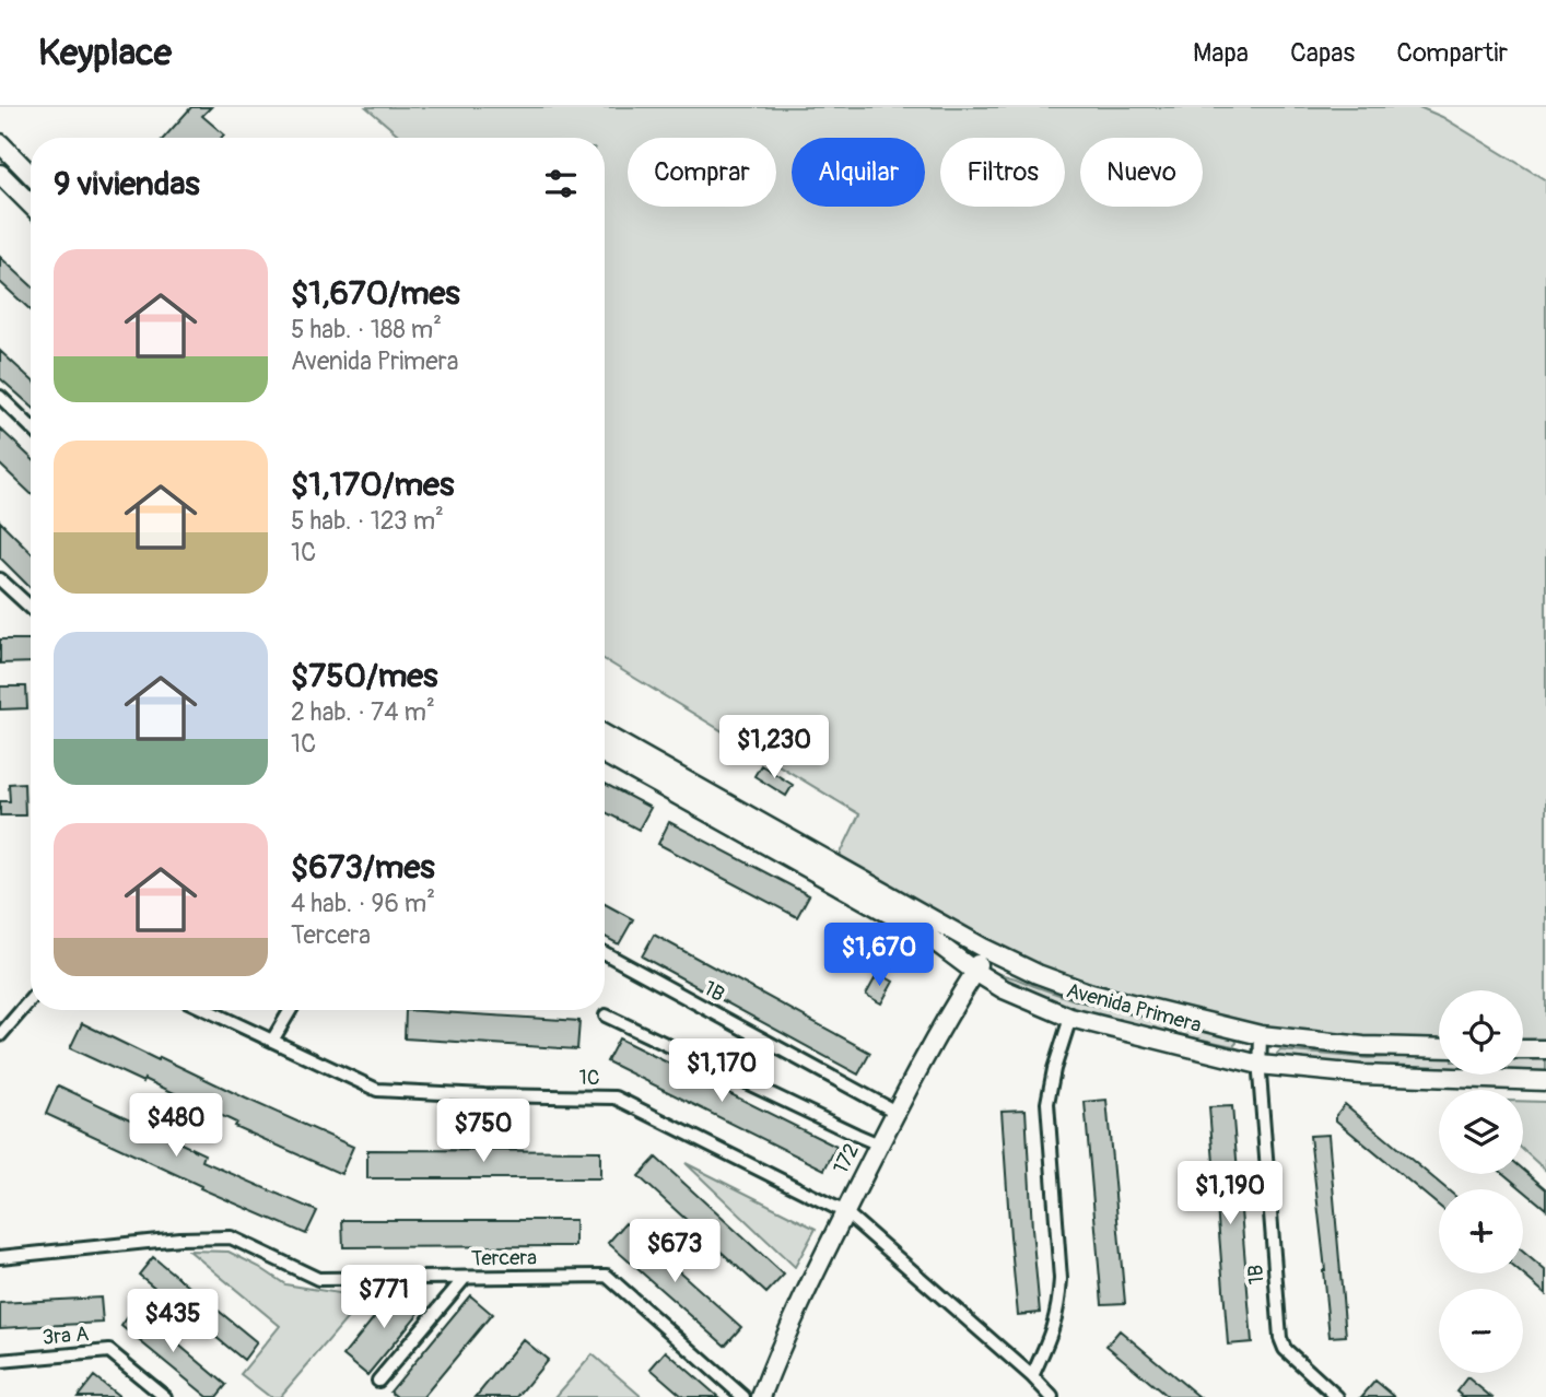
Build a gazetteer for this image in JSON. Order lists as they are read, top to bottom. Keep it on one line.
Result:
{"streets":{"street":["1B","Avenida Primera","1C","172","Tercera","3ra A"]},"crossings":[["1B","Avenida Primera"],["1B","172"],["Avenida Primera","172"],["1C","172"]],"page":{"header":"Keyplace","nav":["Mapa","Capas","Compartir"],"chip":["Comprar","Alquilar","Filtros","Nuevo"],"heading":"9 viviendas","list":[{"name":"$1,670/mes","note":"5 hab. · 188 m² · Avenida Primera"},{"name":"$1,170/mes","note":"5 hab. · 123 m² · 1C"},{"name":"$750/mes","note":"2 hab. · 74 m² · 1C"},{"name":"$673/mes","note":"4 hab. · 96 m² · Tercera"}],"price":["$1,230","$1,670","$1,170","$480","$750","$1,190","$673","$771","$435"],"map_buttons":["+","−"]}}
